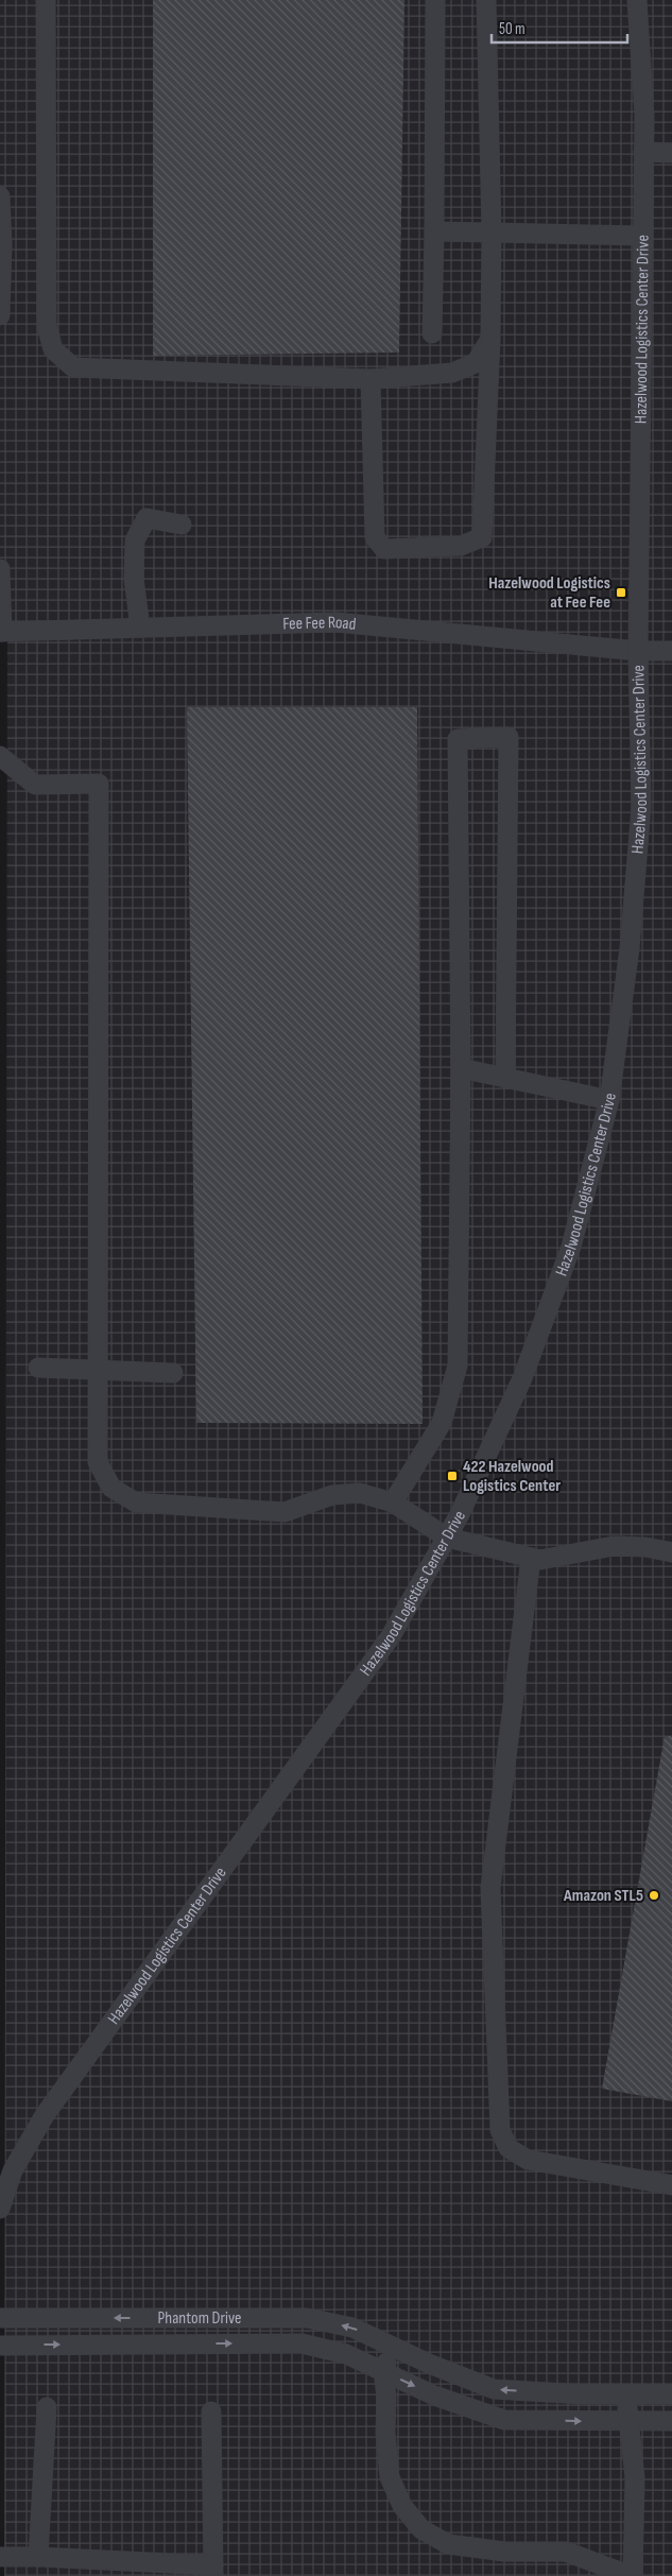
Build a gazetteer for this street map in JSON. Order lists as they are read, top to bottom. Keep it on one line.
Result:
{"streets":{"street":["Hazelwood Logistics Center Drive","Fee Fee Road","Phantom Drive"]},"crossings":[["Hazelwood Logistics Center Drive","Fee Fee Road"]],"places":{"transit":["Hazelwood Logistics at Fee Fee","422 Hazelwood Logistics Center"],"other":["Amazon STL5"]},"scale_bar":"50 m"}
